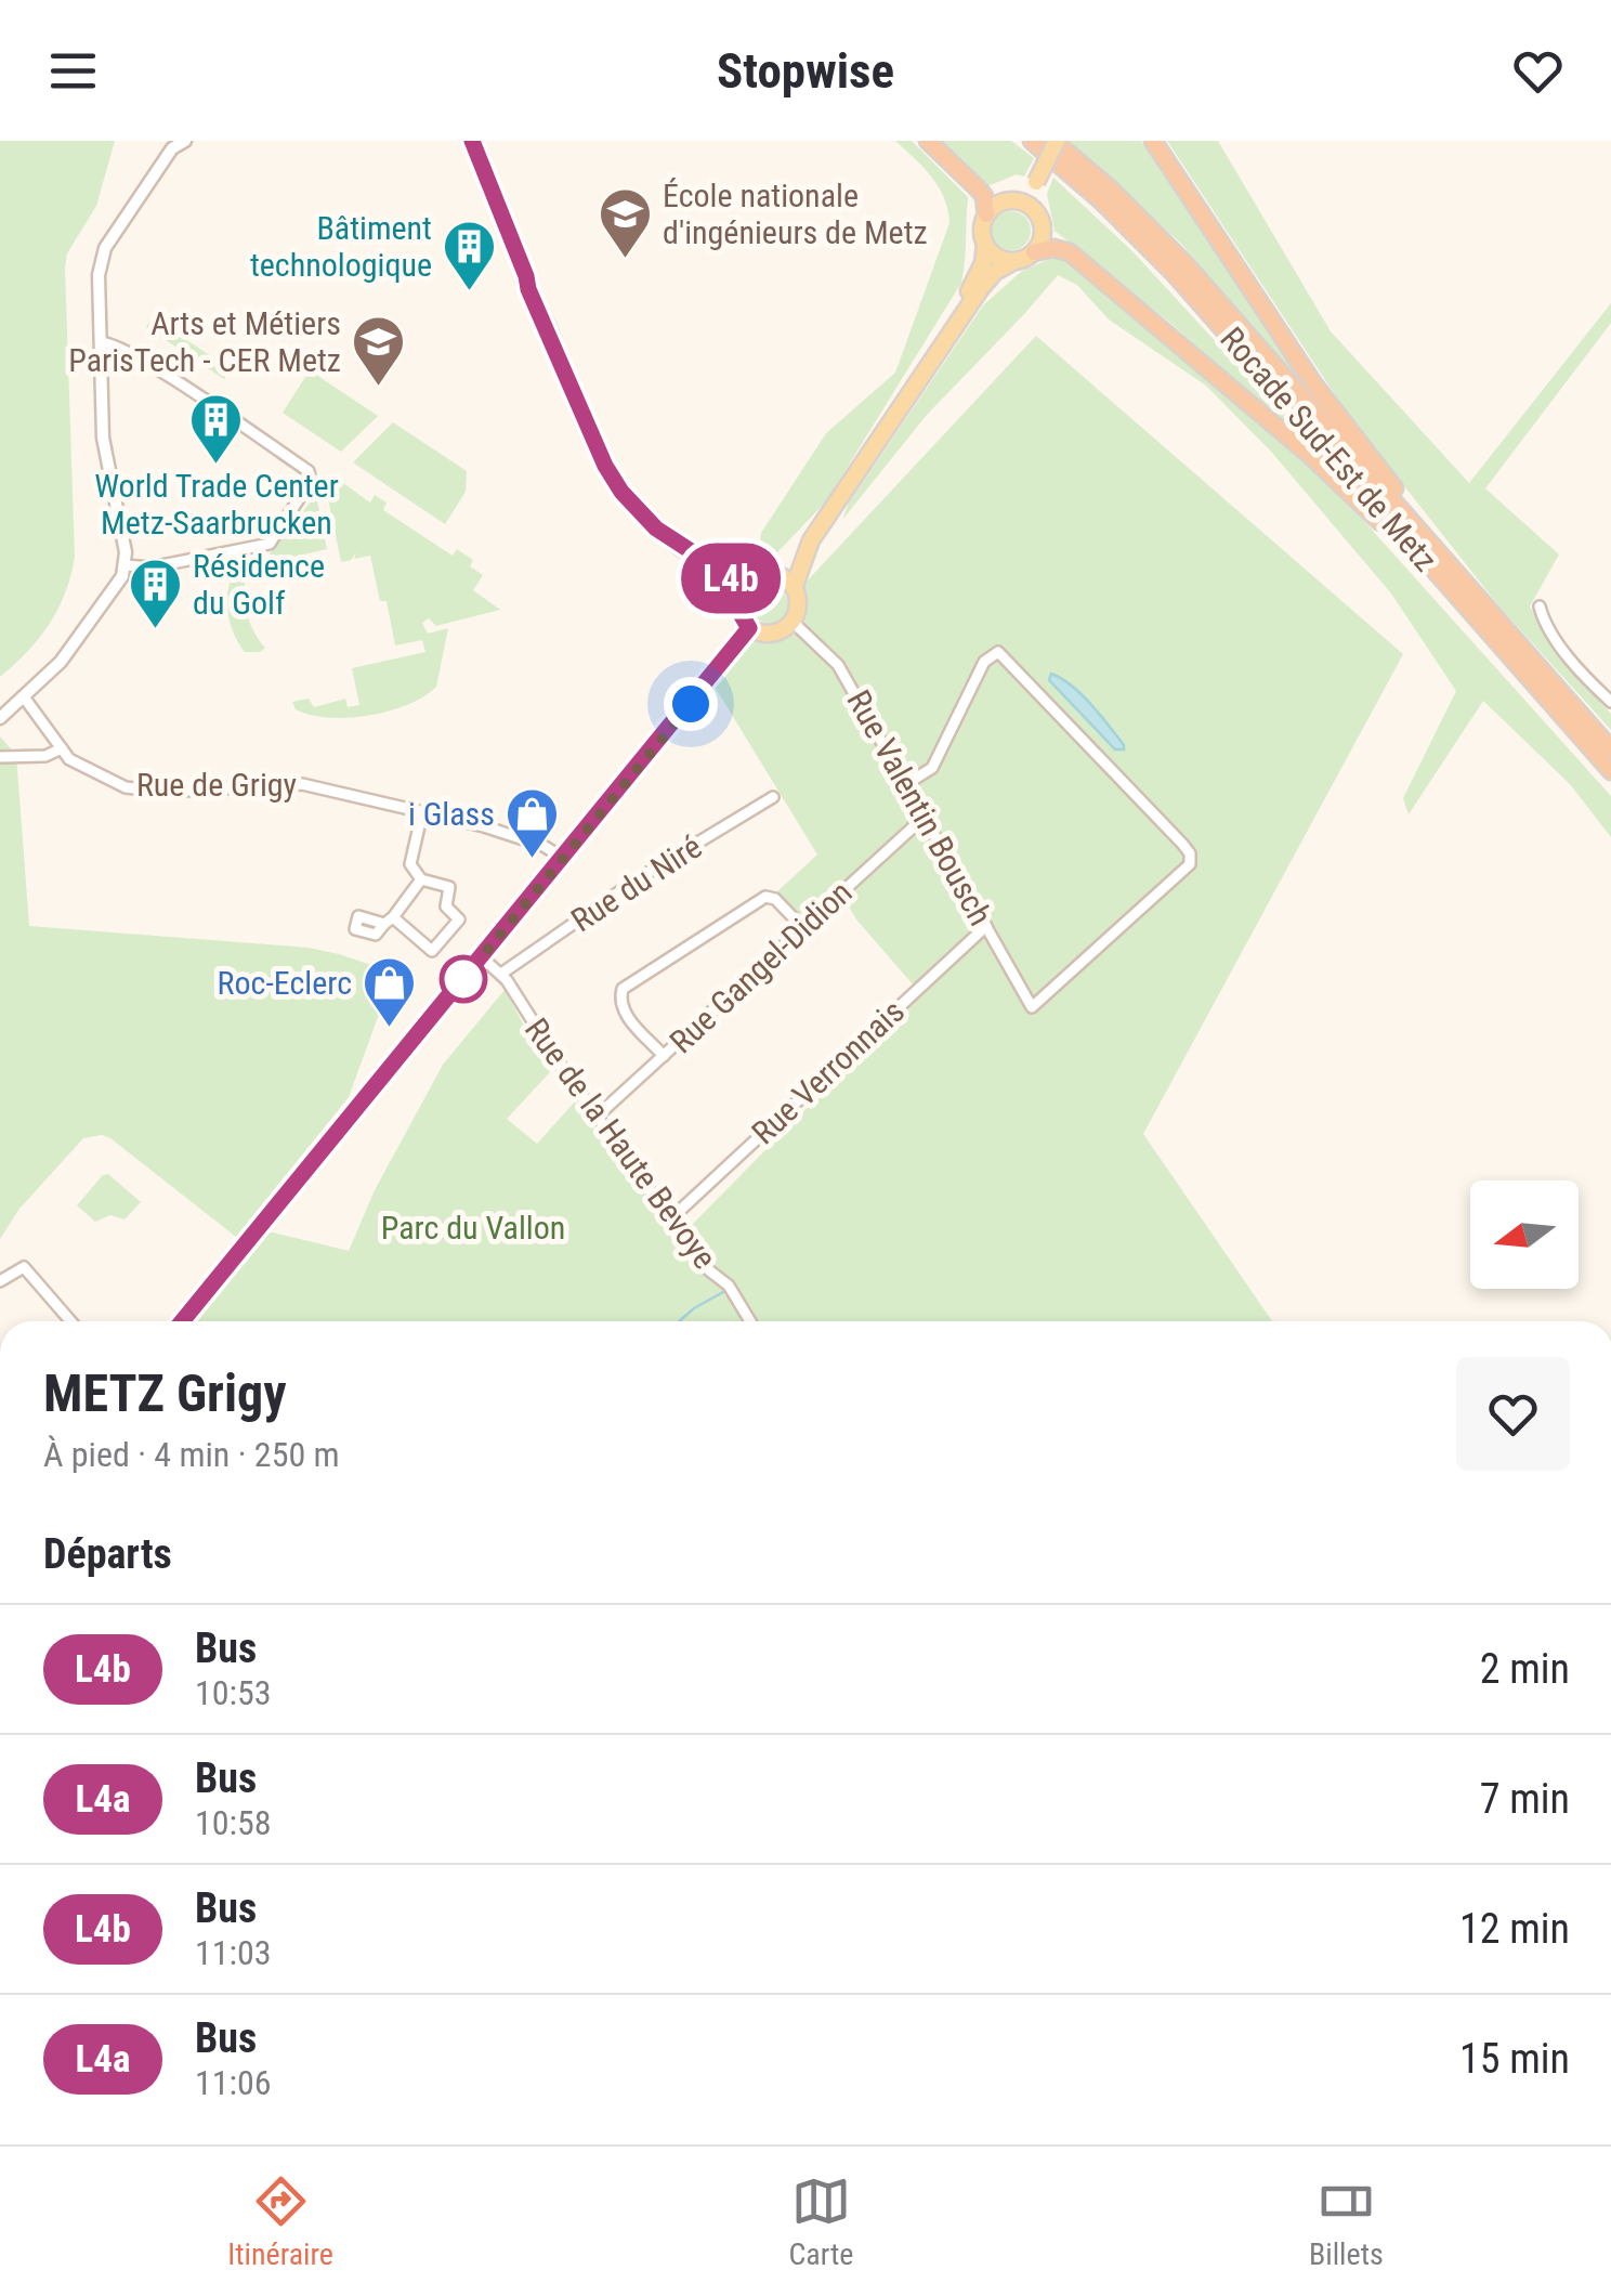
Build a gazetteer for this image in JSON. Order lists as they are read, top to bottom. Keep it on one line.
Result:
{"streets":{"highway":["Rocade Sud-Est de Metz"],"street":["Rue de Grigy","Rue Valentin Bousch","Rue du Niré","Rue Gangel-Didion","Rue Verronnais","Rue de la Haute Bevoye"]},"crossings":[["Rue Valentin Bousch","Rue Gangel-Didion"],["Rue Valentin Bousch","Rue Verronnais"],["Rue du Niré","Rue de la Haute Bevoye"],["Rue Gangel-Didion","Rue de la Haute Bevoye"],["Rue Verronnais","Rue de la Haute Bevoye"]],"parks":["Parc du Vallon"],"places":{"school or university":["École nationale d'ingénieurs de Metz","Arts et Métiers ParisTech - CER Metz"],"building":["Bâtiment technologique","World Trade Center Metz-Saarbrucken","Résidence du Golf"],"shop":["i Glass","Roc-Eclerc"]},"lines":["bus line L4b"],"north":"left","page":{"header":"Stopwise","on_map":"L4b","heading":[["METZ Grigy","À pied · 4 min · 250 m"],"Départs"],"list":[{"mark":"L4b","name":"Bus","note":"10:53","value":"2 min"},{"mark":"L4a","name":"Bus","note":"10:58","value":"7 min"},{"mark":"L4b","name":"Bus","note":"11:03","value":"12 min"},{"mark":"L4a","name":"Bus","note":"11:06","value":"15 min"}],"tabs":["Itinéraire","Carte","Billets"]}}
